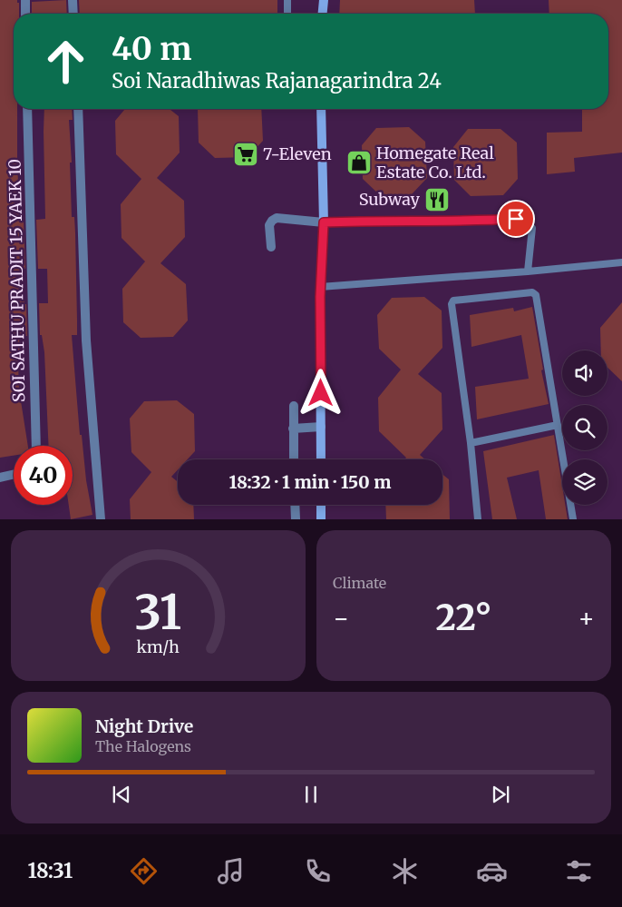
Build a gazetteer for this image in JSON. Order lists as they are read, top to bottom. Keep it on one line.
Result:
{"streets":{"street":["SOI SATHU PRADIT 15 YAEK 10"]},"places":{"supermarket":["7-Eleven"],"shop":["Homegate Real Estate Co. Ltd."],"restaurant":["Subway"]},"page":{"turn":["40 m","Soi Naradhiwas Rajanagarindra 24"],"limit":"40","trip":"18:32 · 1 min · 150 m","tile":"Climate","heat":["−","22°","+"],"song":["Night Drive","The Halogens"],"tabs":"18:31","gauge":["31","km/h"]}}
